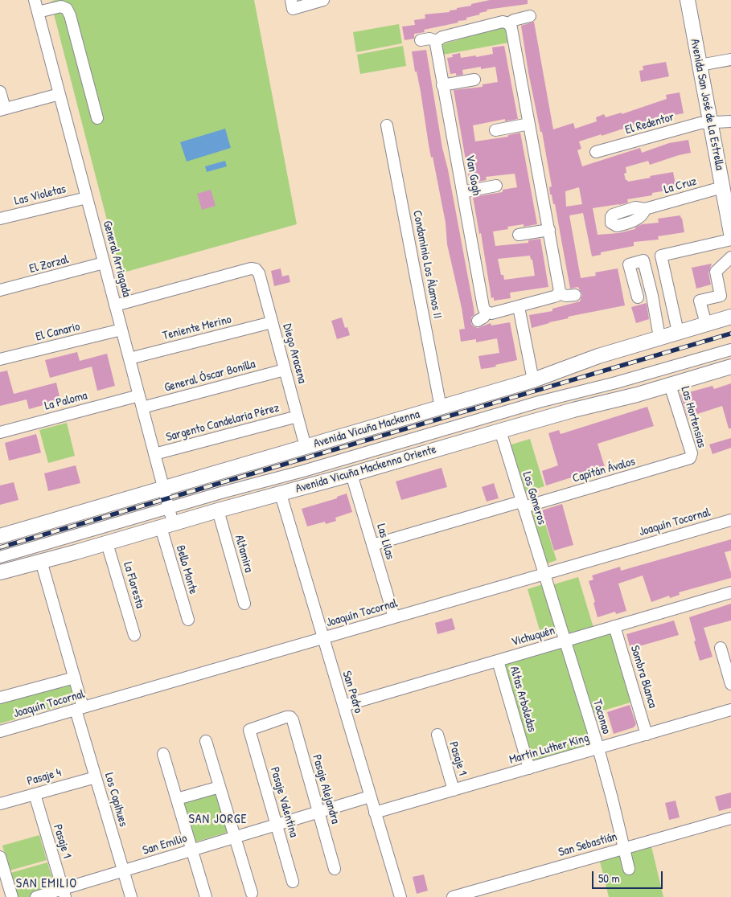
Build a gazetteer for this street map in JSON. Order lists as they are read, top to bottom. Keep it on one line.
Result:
{"streets":{"main road":["Avenida San José de La Estrella","Avenida Vicuña Mackenna","Avenida Vicuña Mackenna Oriente"],"street":["El Redentor","Van Gogh","La Cruz","Las Violetas","General Arriagada","El Zorzal","Condominio Los Álamos II","Teniente Merino","El Canario","Diego Aracena","General Óscar Bonilla","La Paloma","Las Hortensias","Sargento Candelaria Pérez","Capitán Ávalos","Los Gomeros","Joaquín Tocornal","Las Lilas","Altamira","Bello Monte","La Floresta","Vichuquén","Sombra Blanca","San Pedro","Altas Arboledas","Toconao","Martin Luther King","Pasaje 1","Pasaje 4","Pasaje Alejandra","Los Copihues","Pasaje Valentina","San Emilio","San Sebastián"]},"crossings":[["Avenida San José de La Estrella","El Redentor"],["Avenida San José de La Estrella","La Cruz"],["Las Violetas","General Arriagada"],["General Arriagada","El Zorzal"],["General Arriagada","Teniente Merino"],["General Arriagada","El Canario"],["General Arriagada","Diego Aracena"],["General Arriagada","General Óscar Bonilla"],["General Arriagada","La Paloma"],["General Arriagada","Sargento Candelaria Pérez"],["General Arriagada","Avenida Vicuña Mackenna"],["General Arriagada","Avenida Vicuña Mackenna Oriente"],["General Arriagada","Bello Monte"],["Condominio Los Álamos II","Avenida Vicuña Mackenna"],["Teniente Merino","Diego Aracena"],["Diego Aracena","General Óscar Bonilla"],["Diego Aracena","Sargento Candelaria Pérez"],["Diego Aracena","Avenida Vicuña Mackenna"],["Las Hortensias","Avenida Vicuña Mackenna Oriente"],["Las Hortensias","Capitán Ávalos"],["Avenida Vicuña Mackenna Oriente","Los Gomeros"],["Avenida Vicuña Mackenna Oriente","Las Lilas"],["Avenida Vicuña Mackenna Oriente","Altamira"],["Avenida Vicuña Mackenna Oriente","Bello Monte"],["Avenida Vicuña Mackenna Oriente","La Floresta"],["Avenida Vicuña Mackenna Oriente","San Pedro"],["Avenida Vicuña Mackenna Oriente","Los Copihues"],["Capitán Ávalos","Los Gomeros"],["Capitán Ávalos","Las Lilas"],["Los Gomeros","Joaquín Tocornal"],["Los Gomeros","Toconao"],["Joaquín Tocornal","Las Lilas"],["Joaquín Tocornal","San Pedro"],["Joaquín Tocornal","Toconao"],["Joaquín Tocornal","Los Copihues"],["Vichuquén","Sombra Blanca"],["Vichuquén","San Pedro"],["Vichuquén","Altas Arboledas"],["Vichuquén","Toconao"],["Sombra Blanca","Martin Luther King"],["San Pedro","Martin Luther King"],["San Pedro","San Emilio"],["Altas Arboledas","Martin Luther King"],["Toconao","Martin Luther King"],["Toconao","San Sebastián"],["Martin Luther King","Pasaje 1"],["Pasaje 1","Pasaje 4"],["Pasaje 1","San Emilio"],["Pasaje 4","Los Copihues"],["Pasaje Alejandra","Pasaje Valentina"],["Pasaje Alejandra","San Emilio"],["Los Copihues","San Emilio"],["Pasaje Valentina","San Emilio"]],"districts":["SAN JORGE","SAN EMILIO"],"scale_bar":"50 m"}
